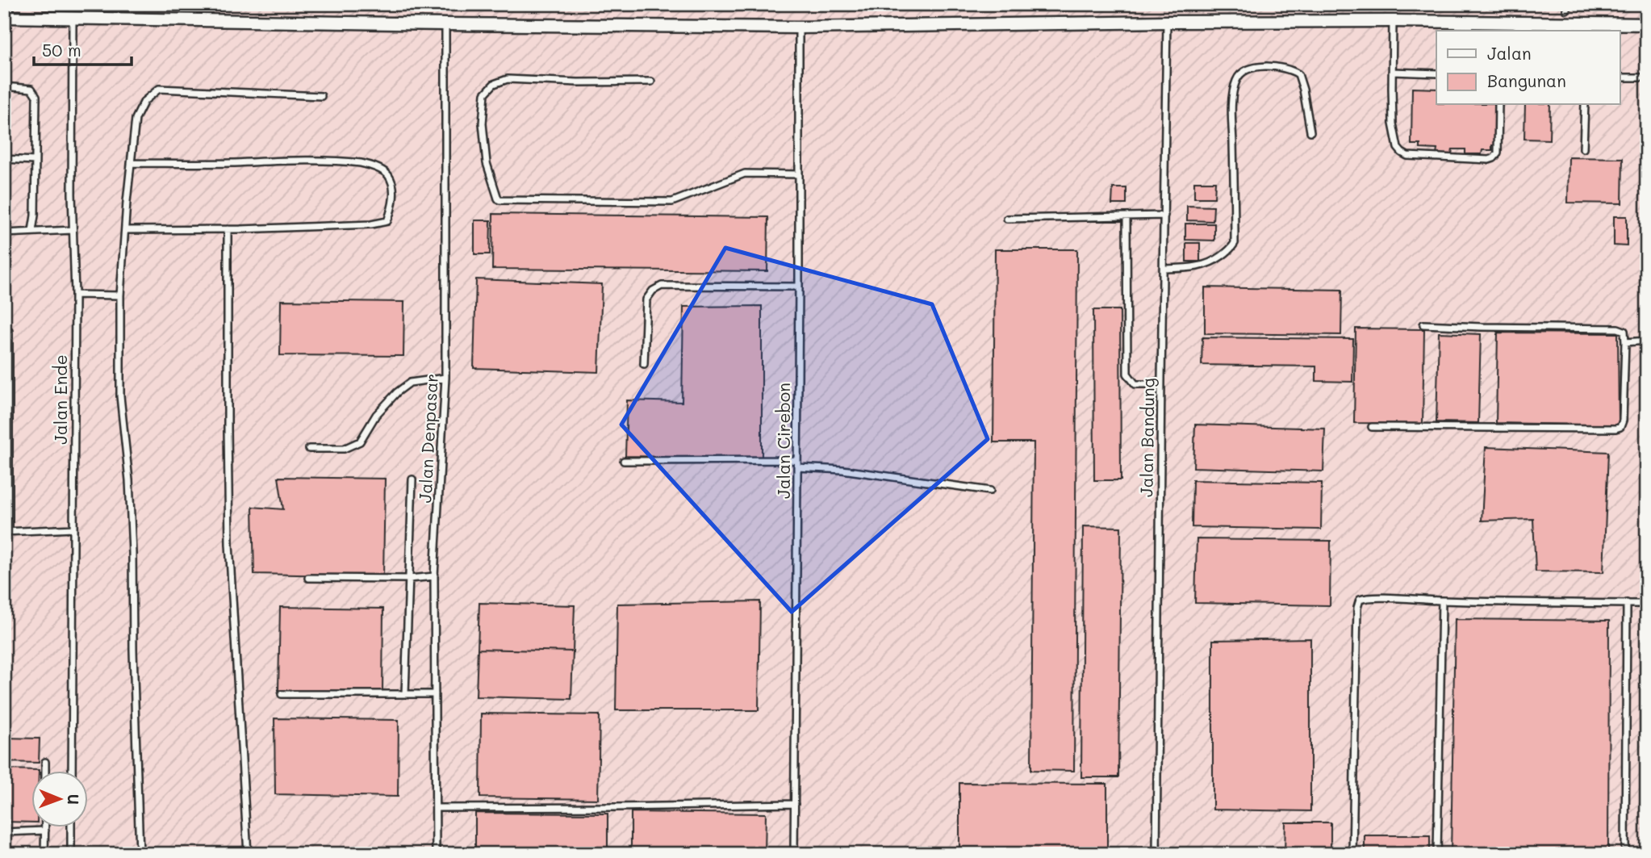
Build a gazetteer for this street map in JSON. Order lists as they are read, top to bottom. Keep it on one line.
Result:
{"streets":{"lane":["Jalan Ende","Jalan Bandung","Jalan Denpasar","Jalan Cirebon"]},"legend":["Jalan","Bangunan"],"scale_bar":"50 m","north":"right"}
